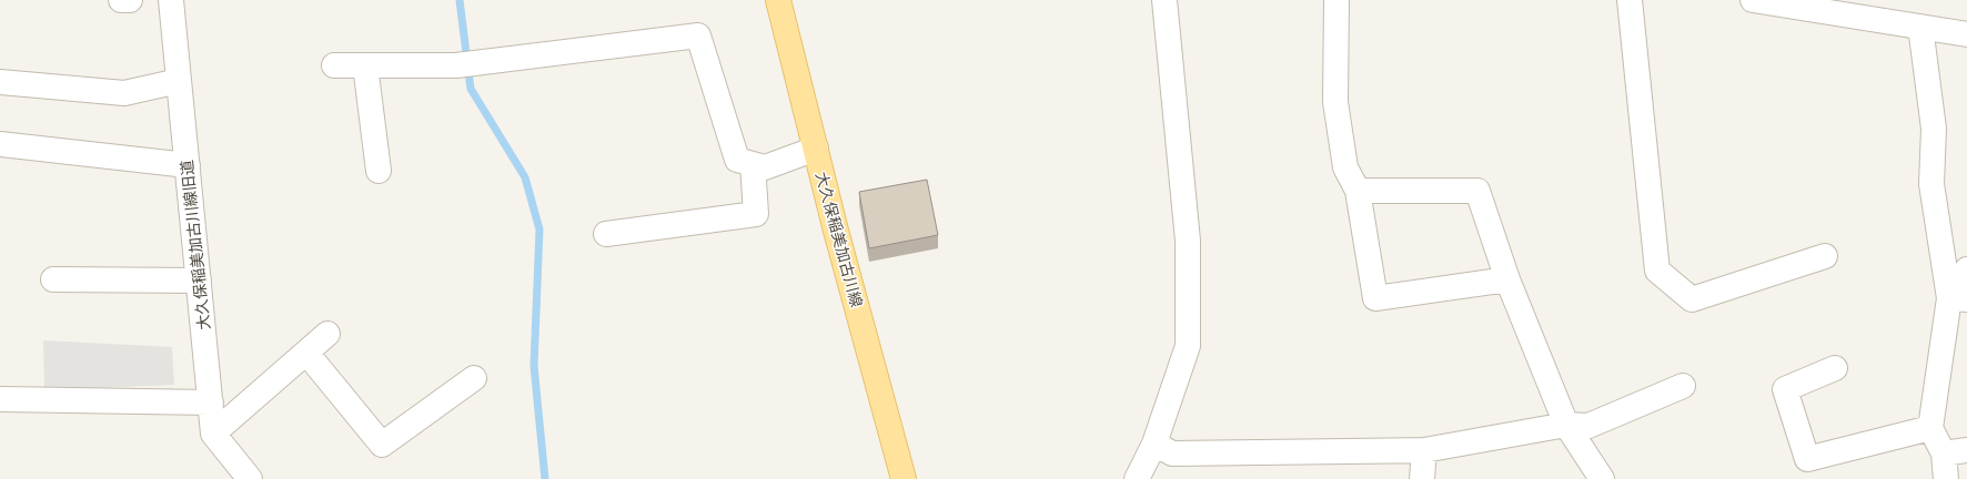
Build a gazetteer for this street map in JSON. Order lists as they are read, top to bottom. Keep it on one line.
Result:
{"streets":{"main road":["大久保稲美加古川線"],"street":["大久保稲美加古川線旧道"]}}
